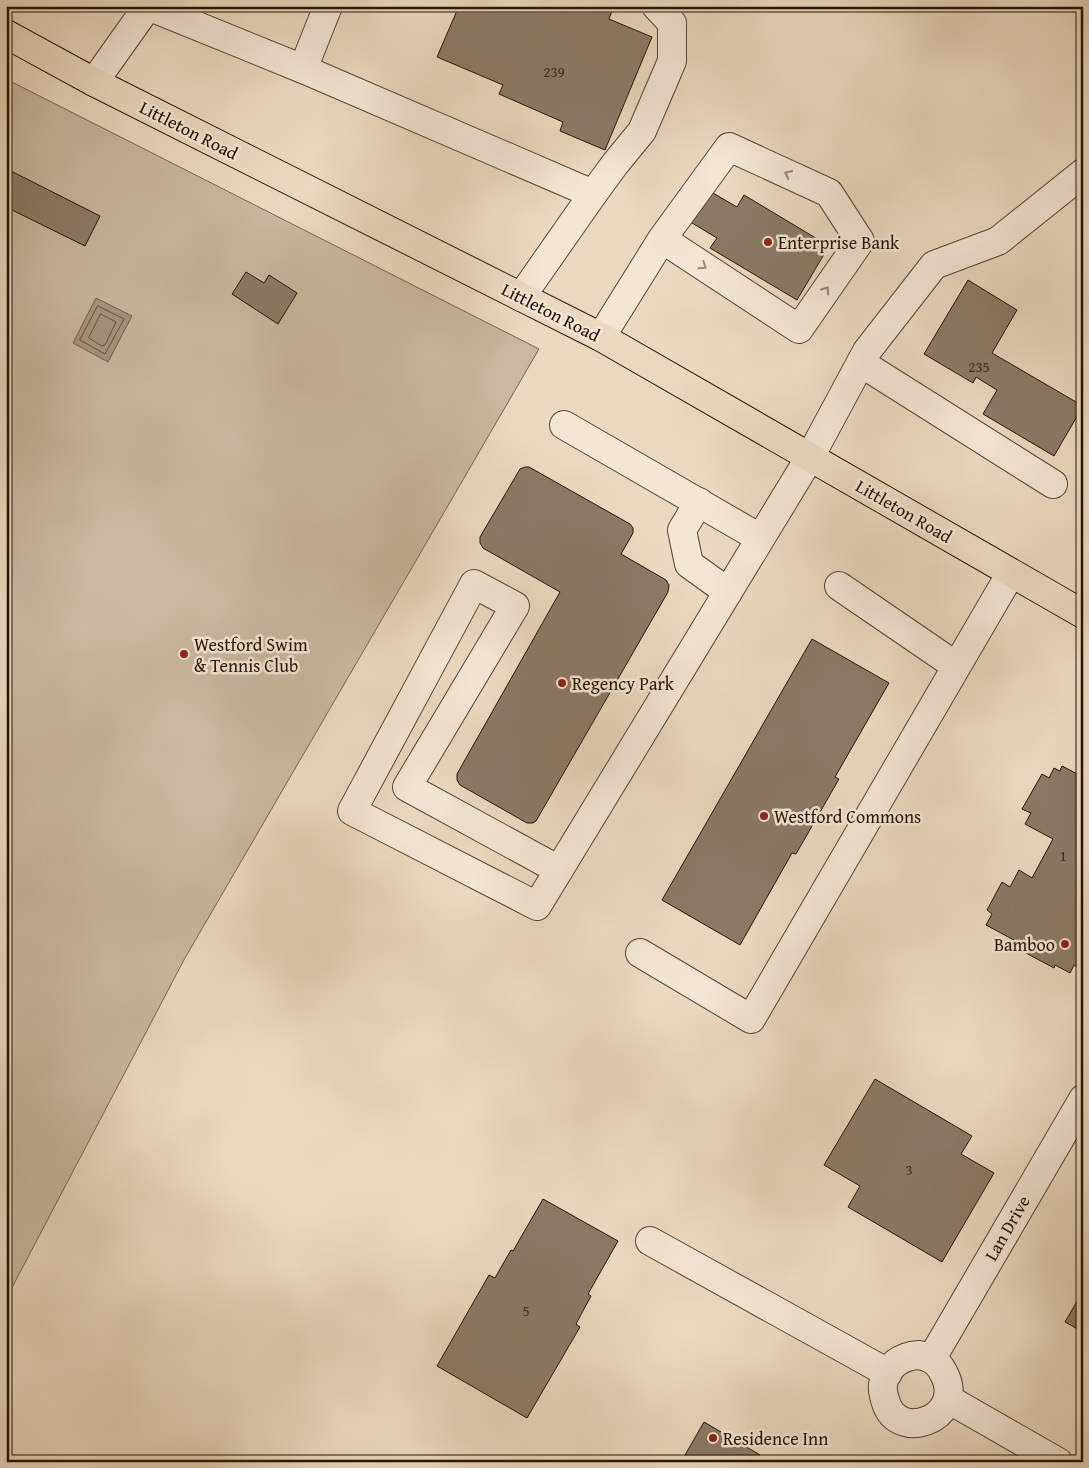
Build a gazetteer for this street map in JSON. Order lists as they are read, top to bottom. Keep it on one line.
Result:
{"streets":{"main road":["Littleton Road"],"street":["Lan Drive"]},"places":["Enterprise Bank","Westford Swim & Tennis Club","Regency Park","Westford Commons","Bamboo","Residence Inn"],"house_numbers":["239","235","1","3","5"]}
